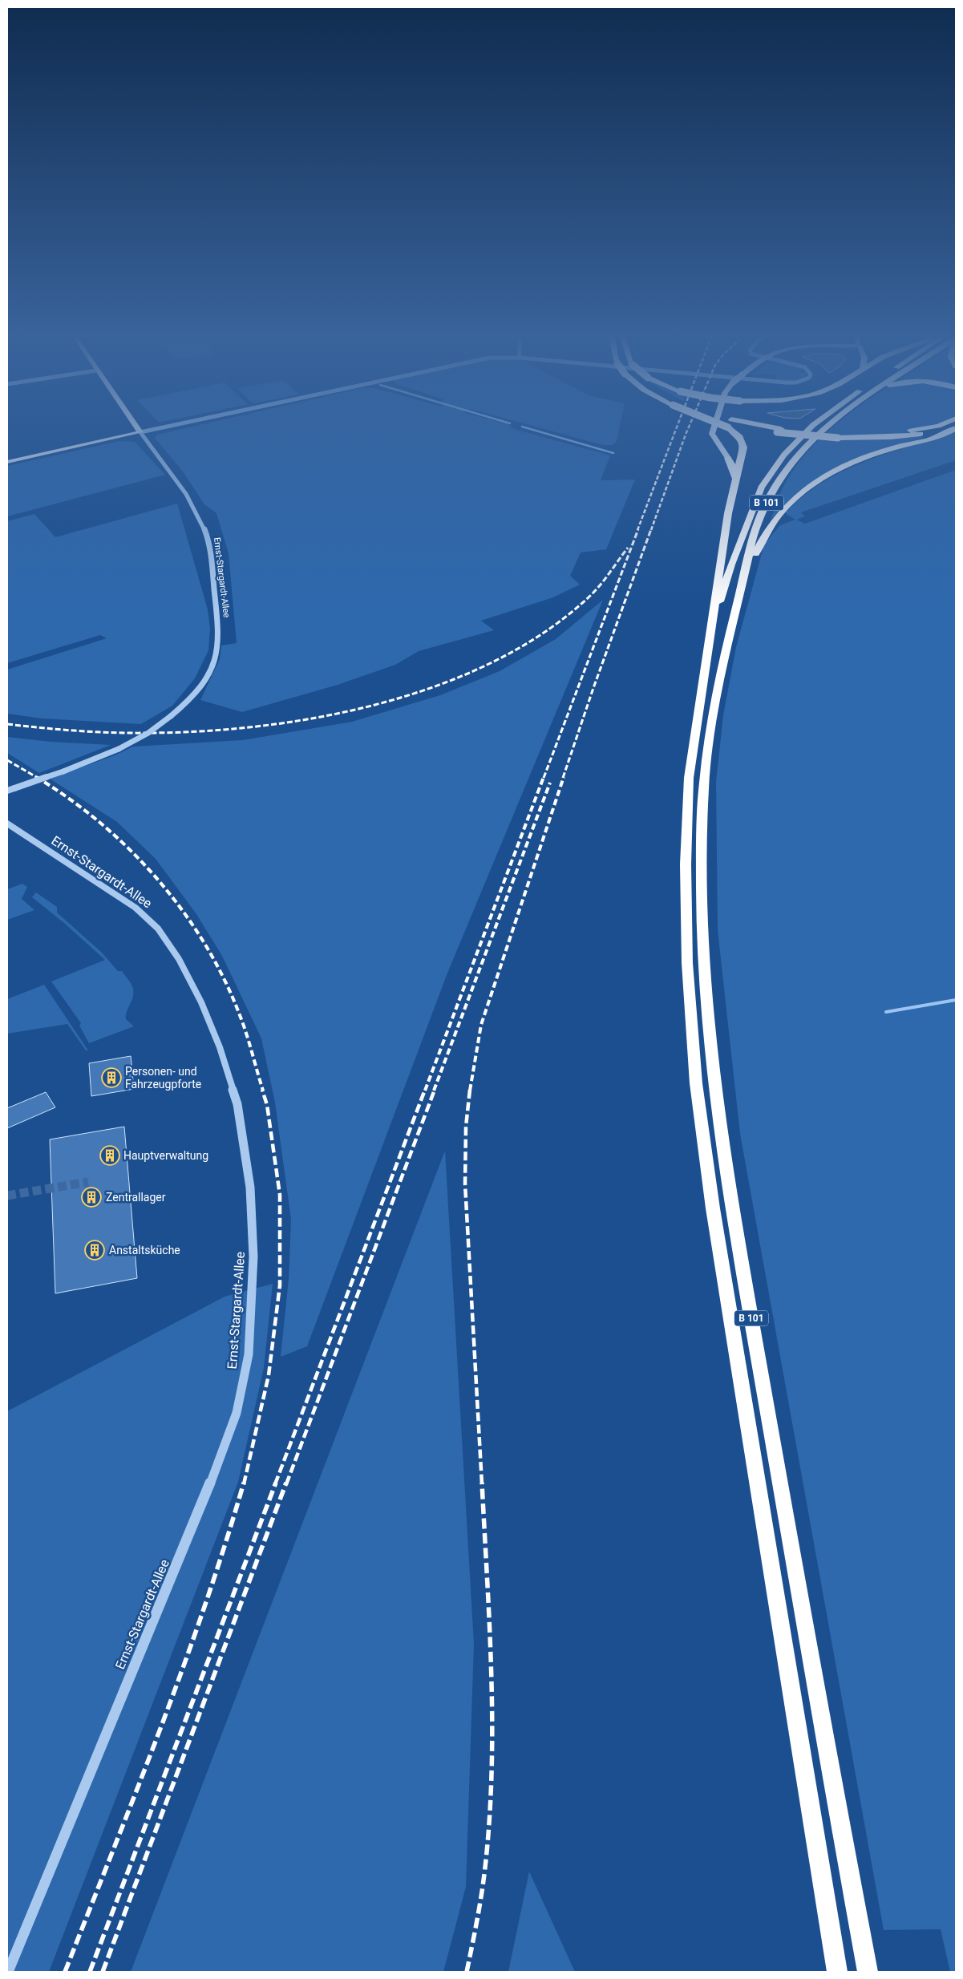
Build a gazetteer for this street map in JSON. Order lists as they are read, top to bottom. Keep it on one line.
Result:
{"streets":{"highway":["B 101"],"street":["Ernst-Stargardt-Allee"]},"places":{"building":["Personen- und Fahrzeugpforte","Hauptverwaltung","Zentrallager","Anstaltsküche"]}}
